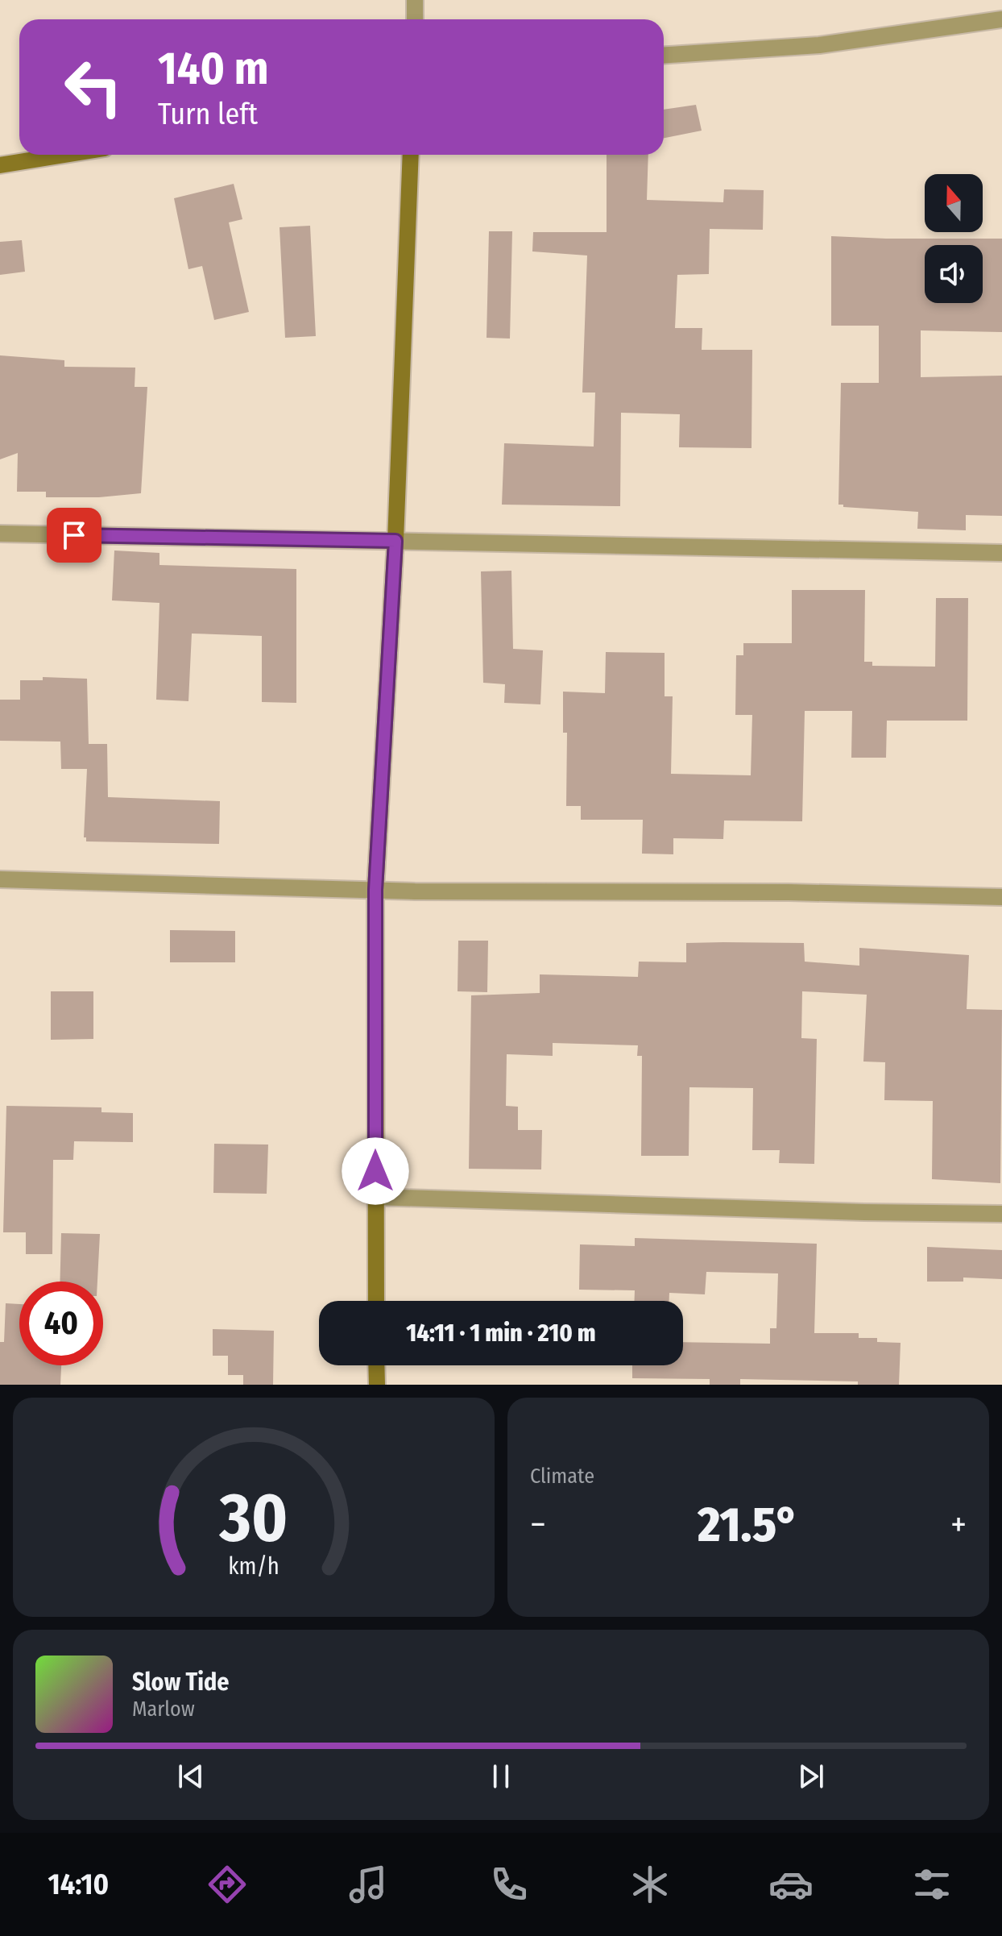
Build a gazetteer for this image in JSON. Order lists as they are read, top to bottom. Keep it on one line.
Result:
{"north":"top","page":{"turn":["140 m","Turn left"],"limit":"40","trip":"14:11 · 1 min · 210 m","tile":"Climate","heat":["−","21.5°","+"],"song":["Slow Tide","Marlow"],"tabs":"14:10","gauge":["30","km/h"]}}
